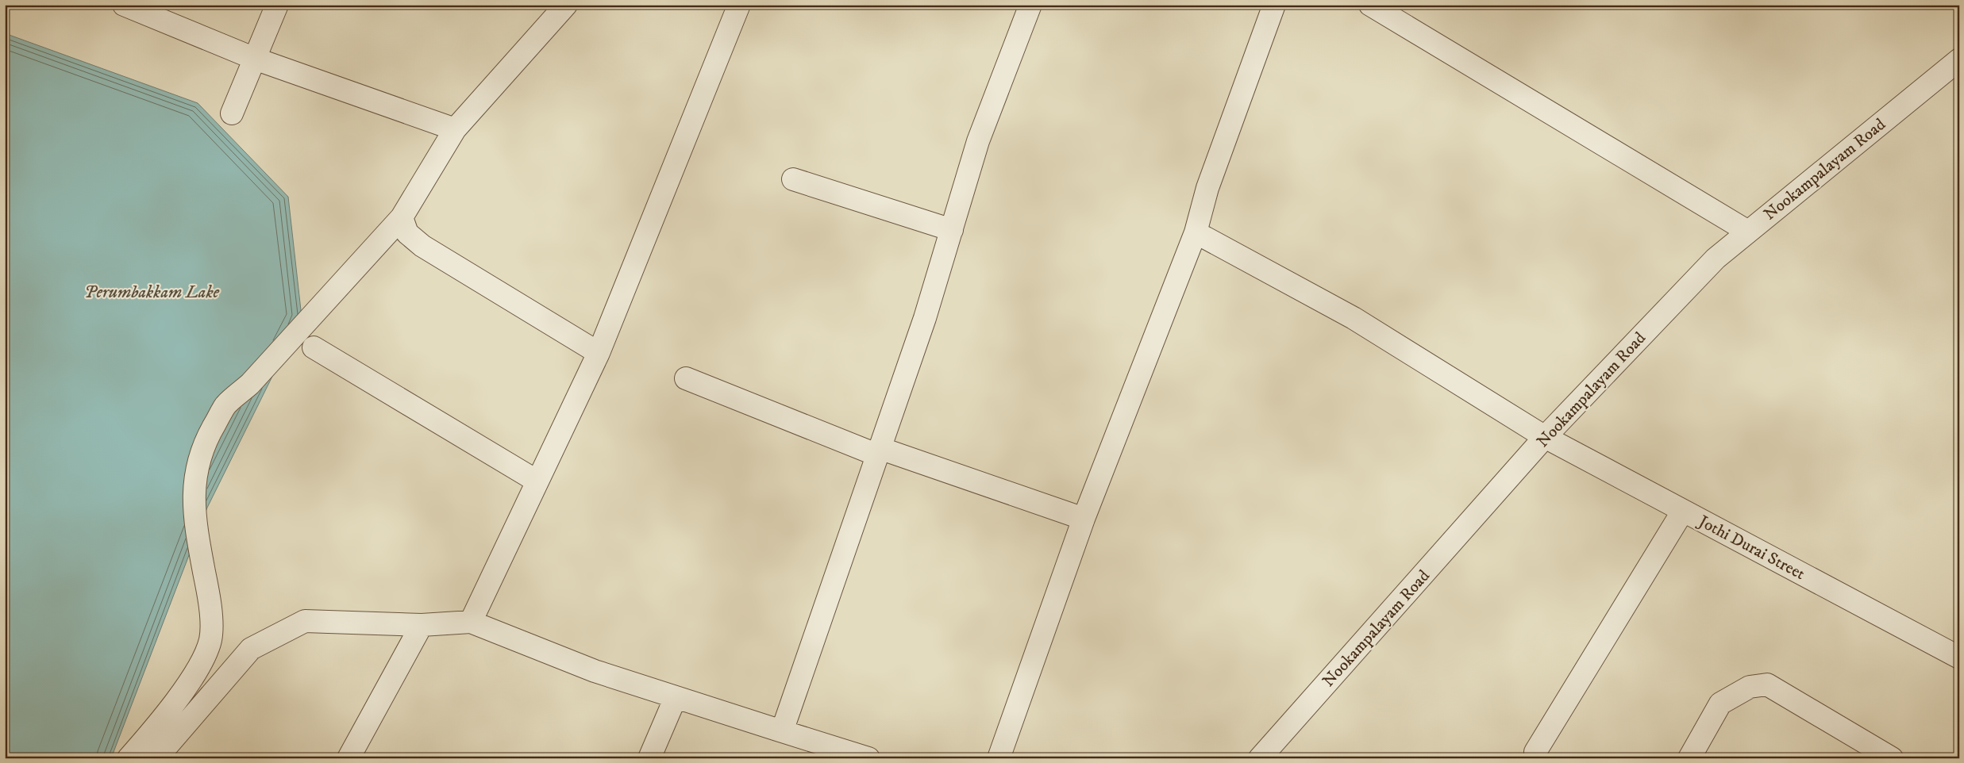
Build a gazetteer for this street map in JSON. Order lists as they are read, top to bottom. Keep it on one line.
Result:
{"streets":{"street":["Nookampalayam Road","Jothi Durai Street"]},"crossings":[["Nookampalayam Road","Jothi Durai Street"]],"water":["Perumbakkam Lake"]}
